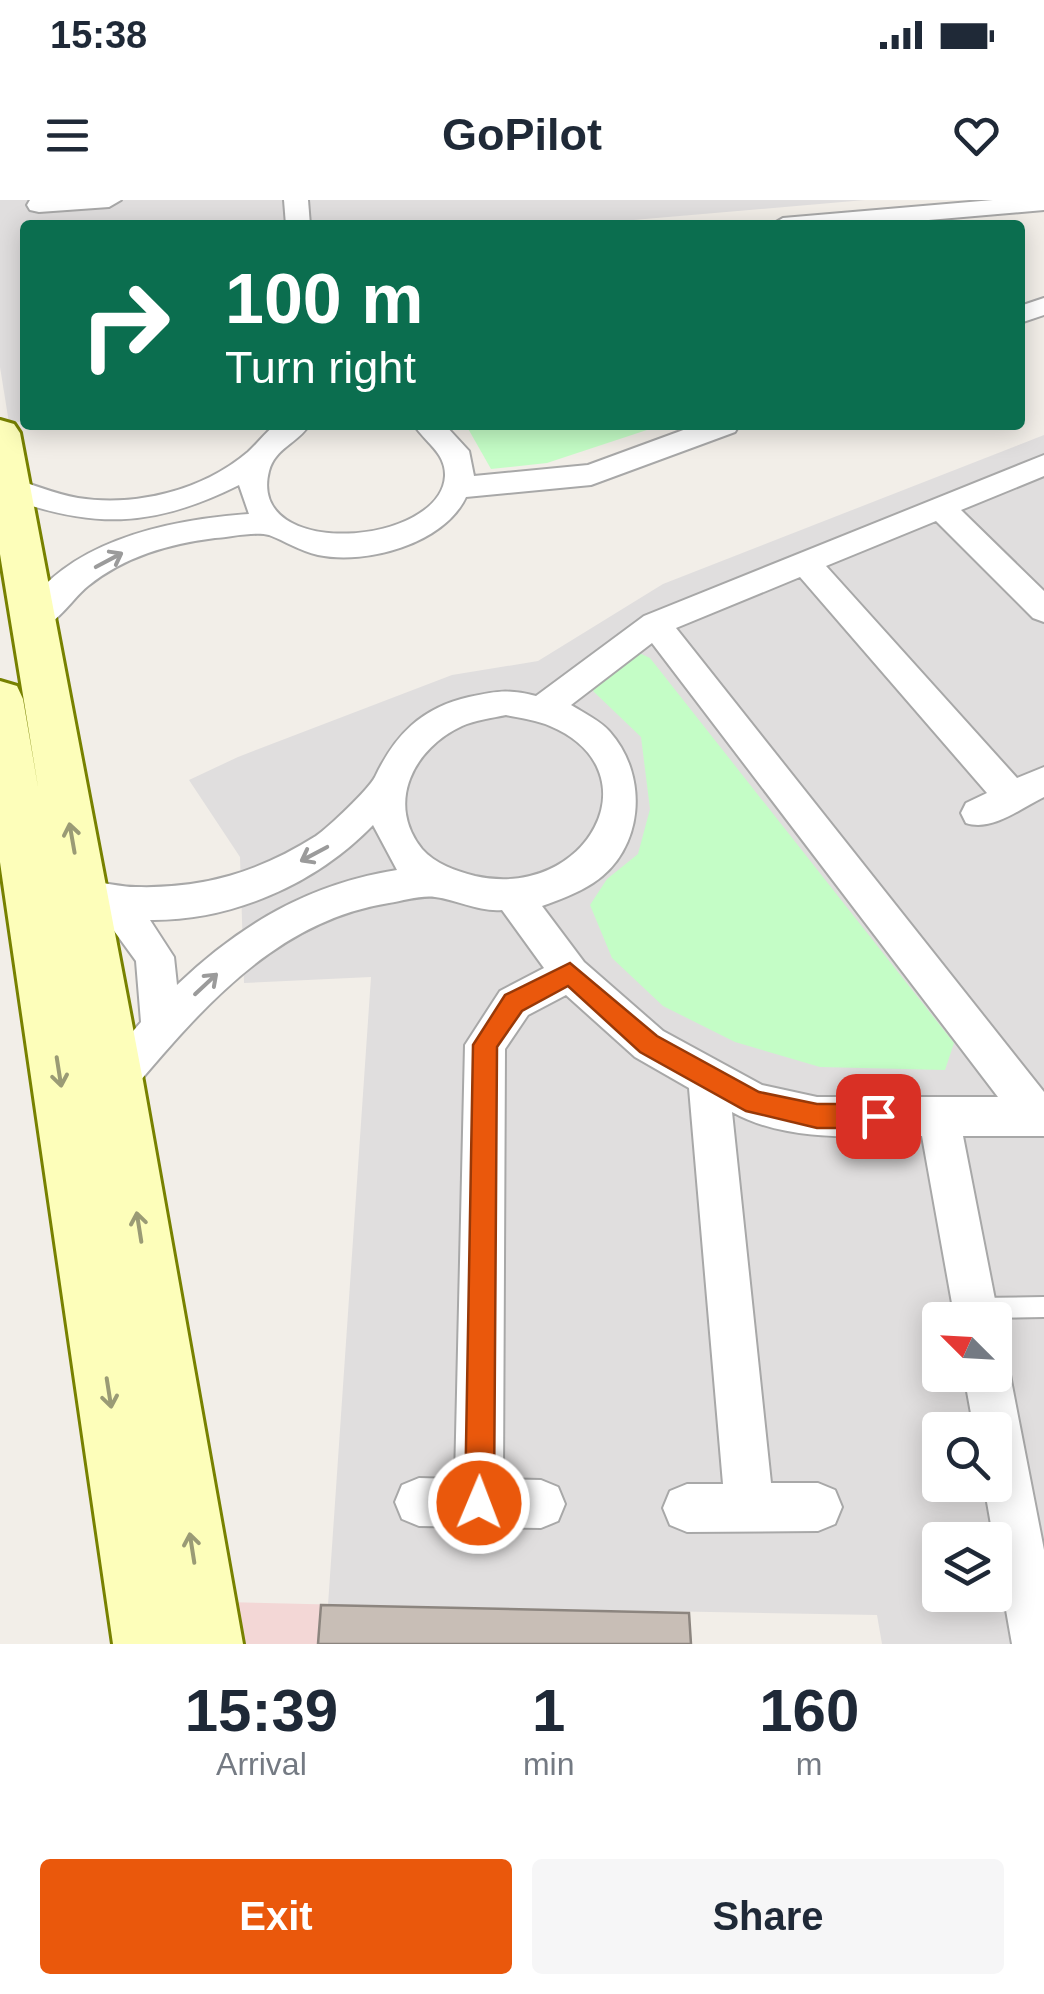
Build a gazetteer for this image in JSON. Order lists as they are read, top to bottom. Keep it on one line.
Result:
{"north":"top left","page":{"status":"15:38","header":"GoPilot","turn":["100 m","Turn right"],"eta":["15:39","Arrival","1","min","160","m"],"buttons":["Exit","Share"]}}
